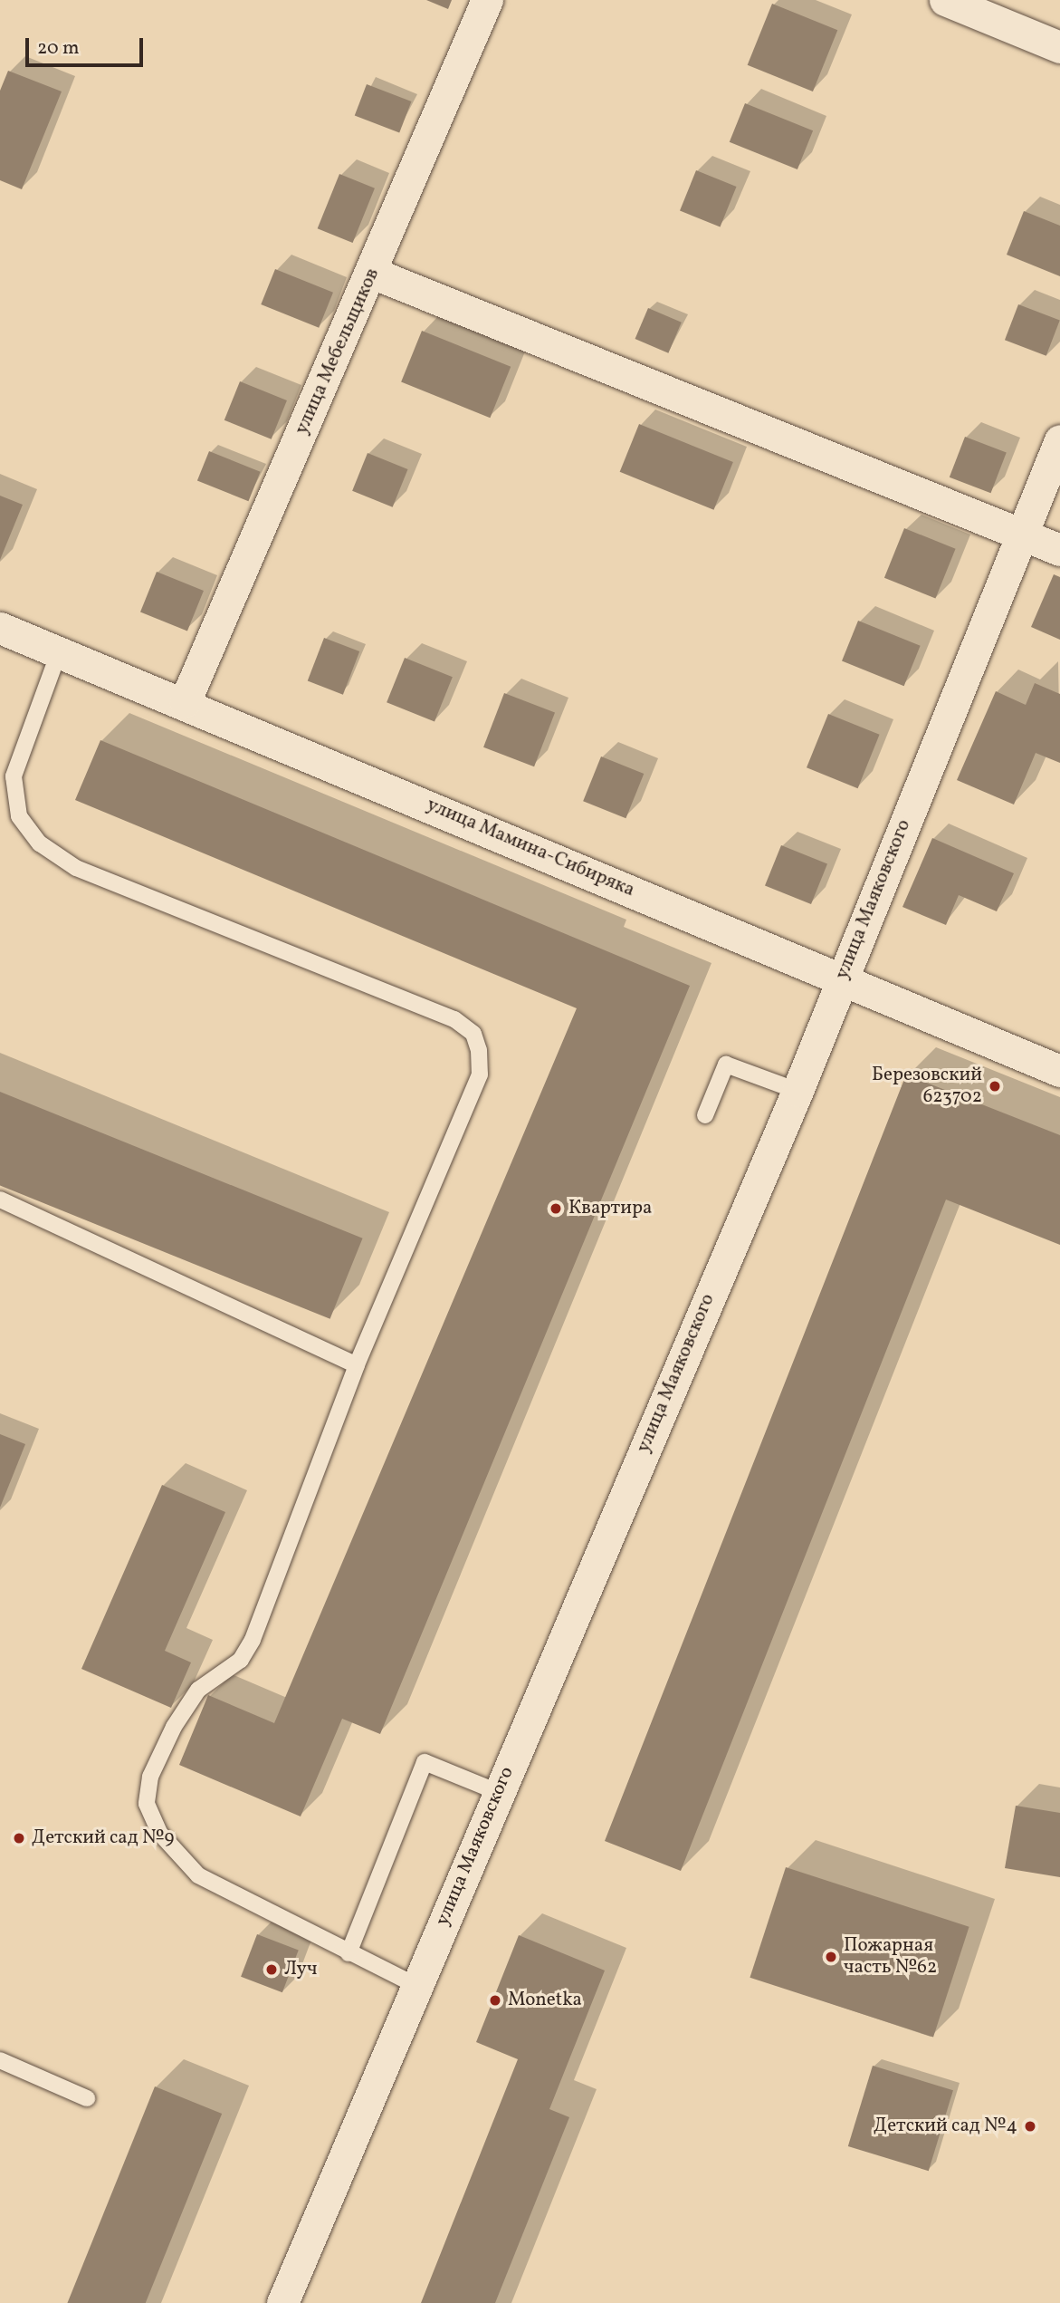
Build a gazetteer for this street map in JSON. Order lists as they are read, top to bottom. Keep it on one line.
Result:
{"streets":{"street":["улица Мебельщиков","улица Мамина-Сибиряка","улица Маяковского"]},"crossings":[["улица Мебельщиков","улица Мамина-Сибиряка"],["улица Мамина-Сибиряка","улица Маяковского"]],"places":["Березовский 623702","Квартира","Детский сад №9","Пожарная часть №62","Луч","Monetka","Детский сад №4"],"scale_bar":"20 m"}
